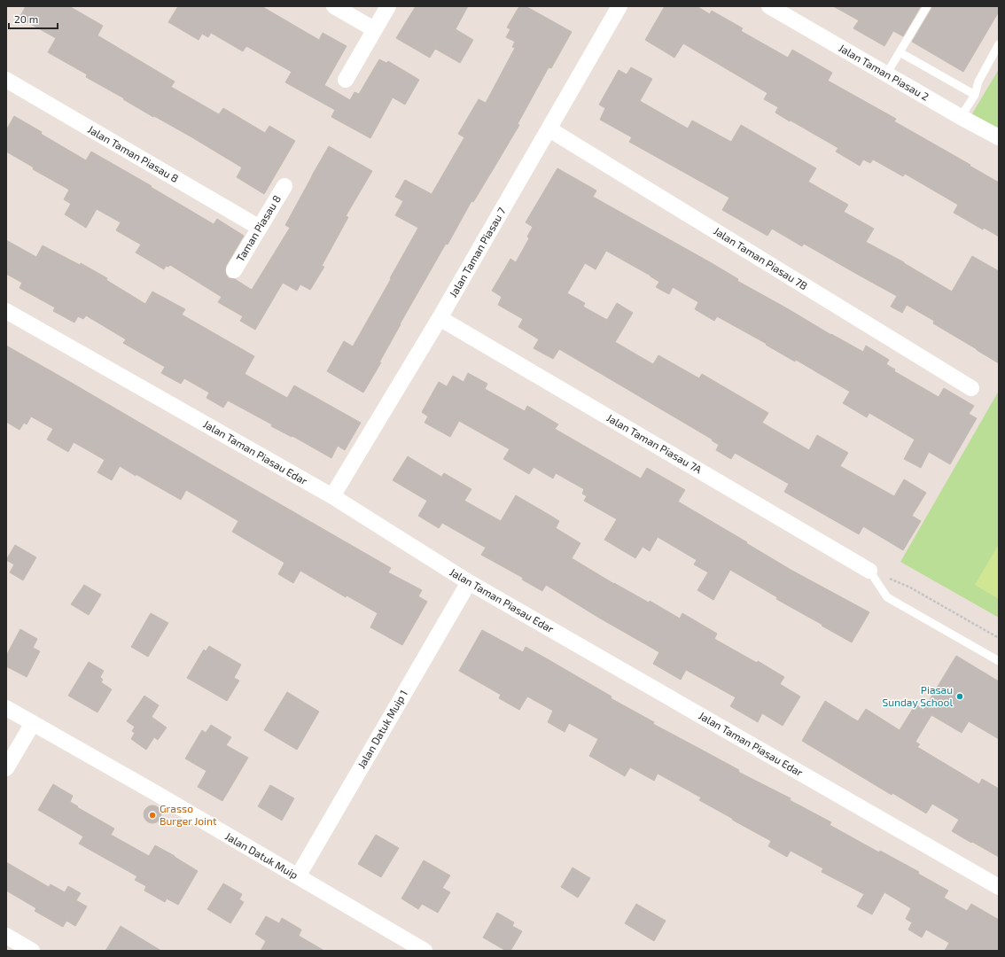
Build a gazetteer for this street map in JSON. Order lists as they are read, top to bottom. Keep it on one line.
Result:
{"streets":{"street":["Jalan Taman Piasau 2","Jalan Taman Piasau 8","Taman Piasau 8","Jalan Taman Piasau 7","Jalan Taman Piasau 7B","Jalan Taman Piasau 7A","Jalan Taman Piasau Edar","Jalan Datuk Muip 1","Jalan Datuk Muip"]},"crossings":[["Jalan Taman Piasau 8","Taman Piasau 8"],["Jalan Taman Piasau 7","Jalan Taman Piasau 7B"],["Jalan Taman Piasau 7","Jalan Taman Piasau 7A"],["Jalan Taman Piasau 7","Jalan Taman Piasau Edar"],["Jalan Taman Piasau Edar","Jalan Datuk Muip 1"],["Jalan Datuk Muip 1","Jalan Datuk Muip"]],"places":["Piasau Sunday School","Grasso Burger Joint"],"scale_bar":"20 m"}
